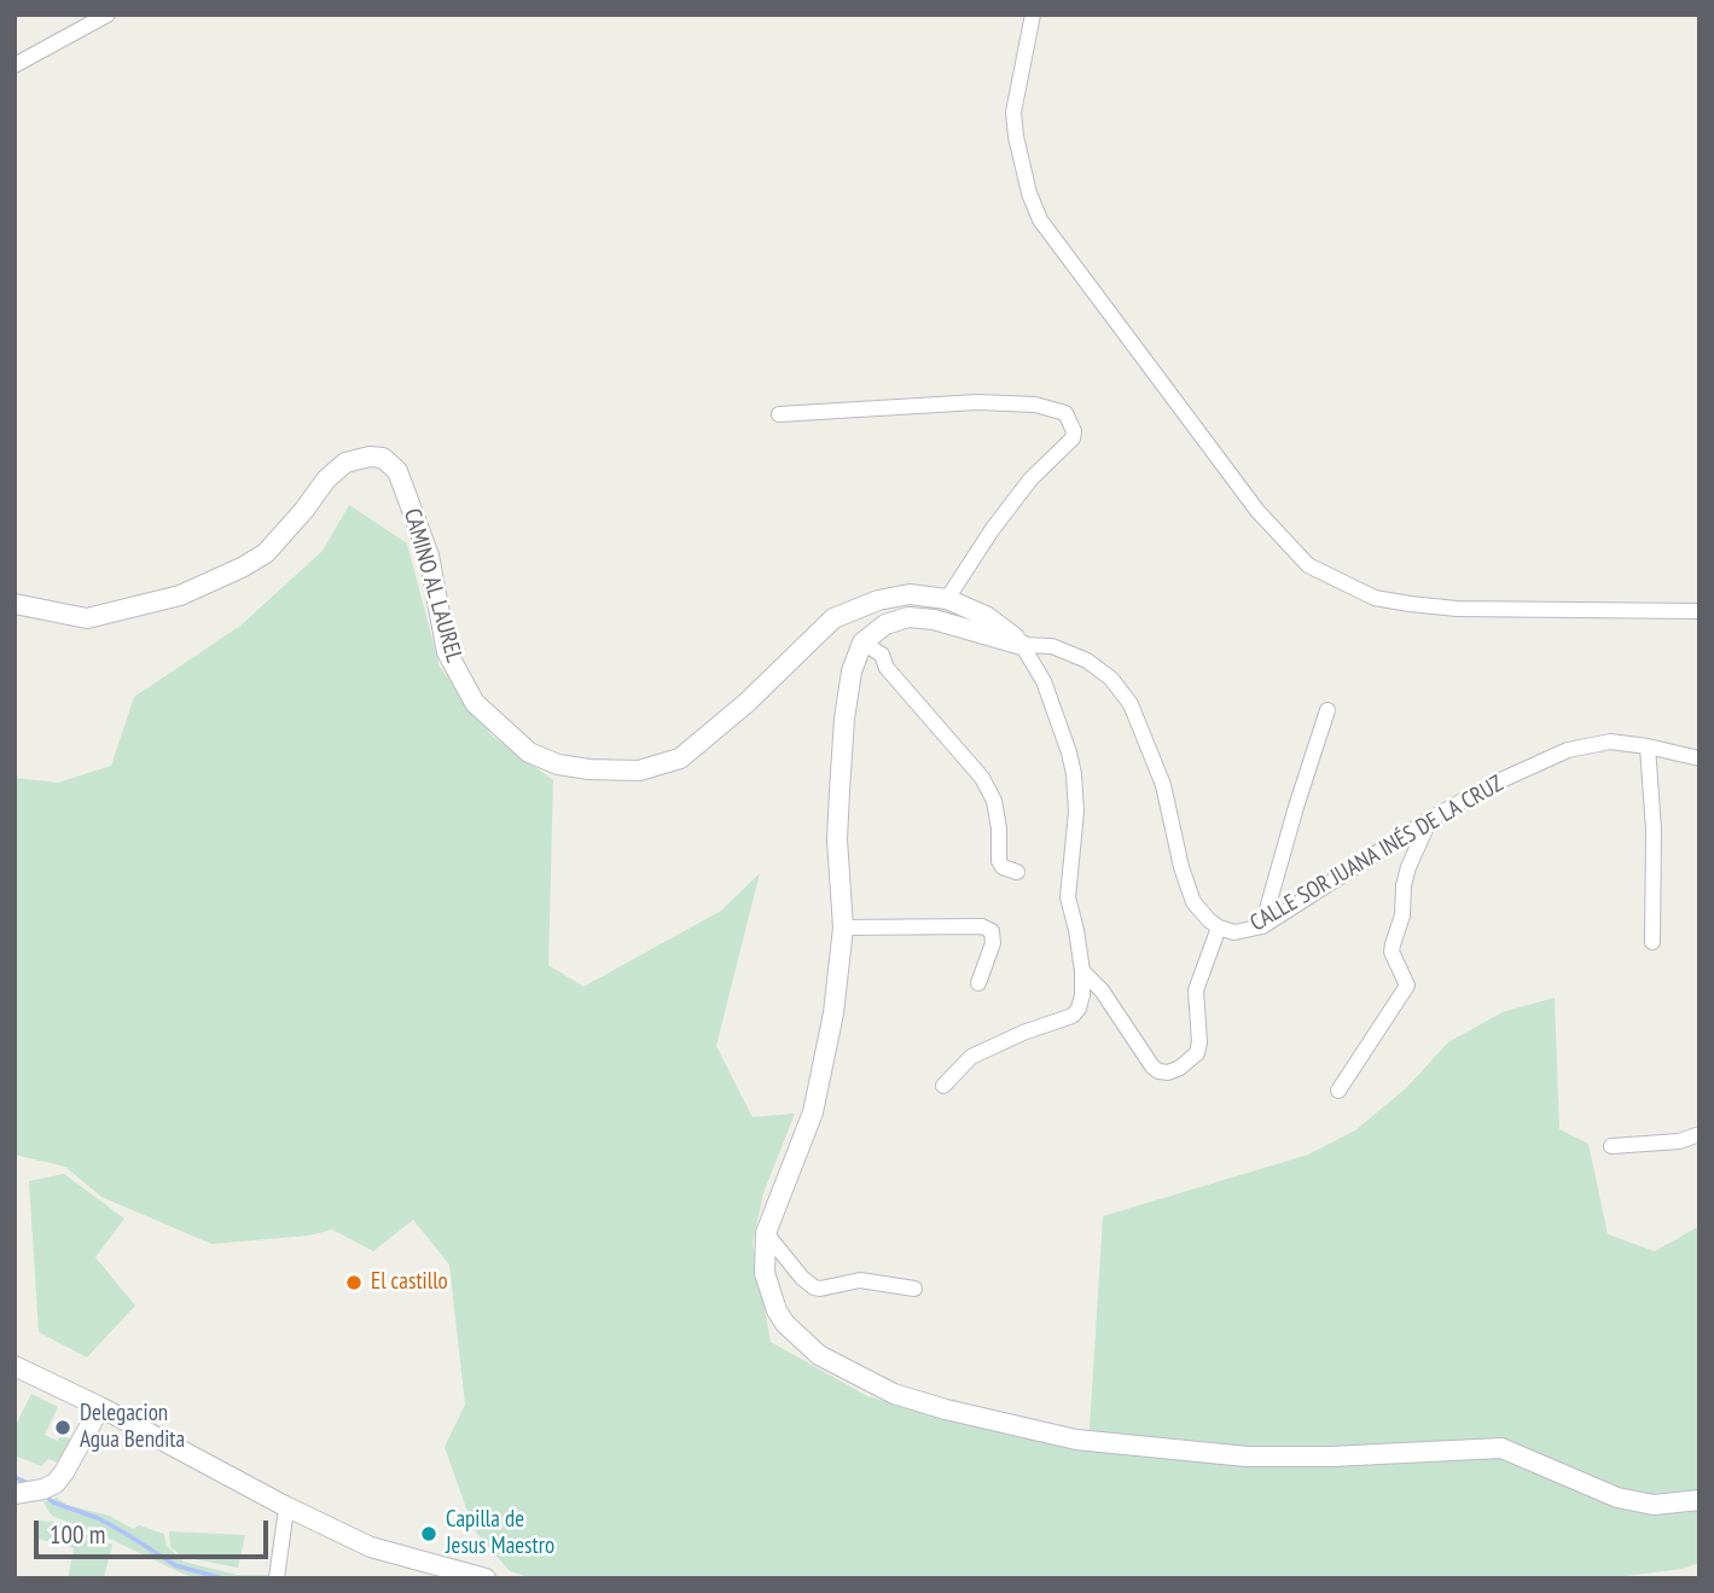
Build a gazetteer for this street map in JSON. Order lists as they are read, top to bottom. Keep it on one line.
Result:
{"streets":{"main road":["CAMINO AL LAUREL","CALLE SOR JUANA INÉS DE LA CRUZ"]},"crossings":[["CAMINO AL LAUREL","CALLE SOR JUANA INÉS DE LA CRUZ"]],"places":["El castillo","Delegacion Agua Bendita","Capilla de Jesus Maestro"],"scale_bar":"100 m"}
